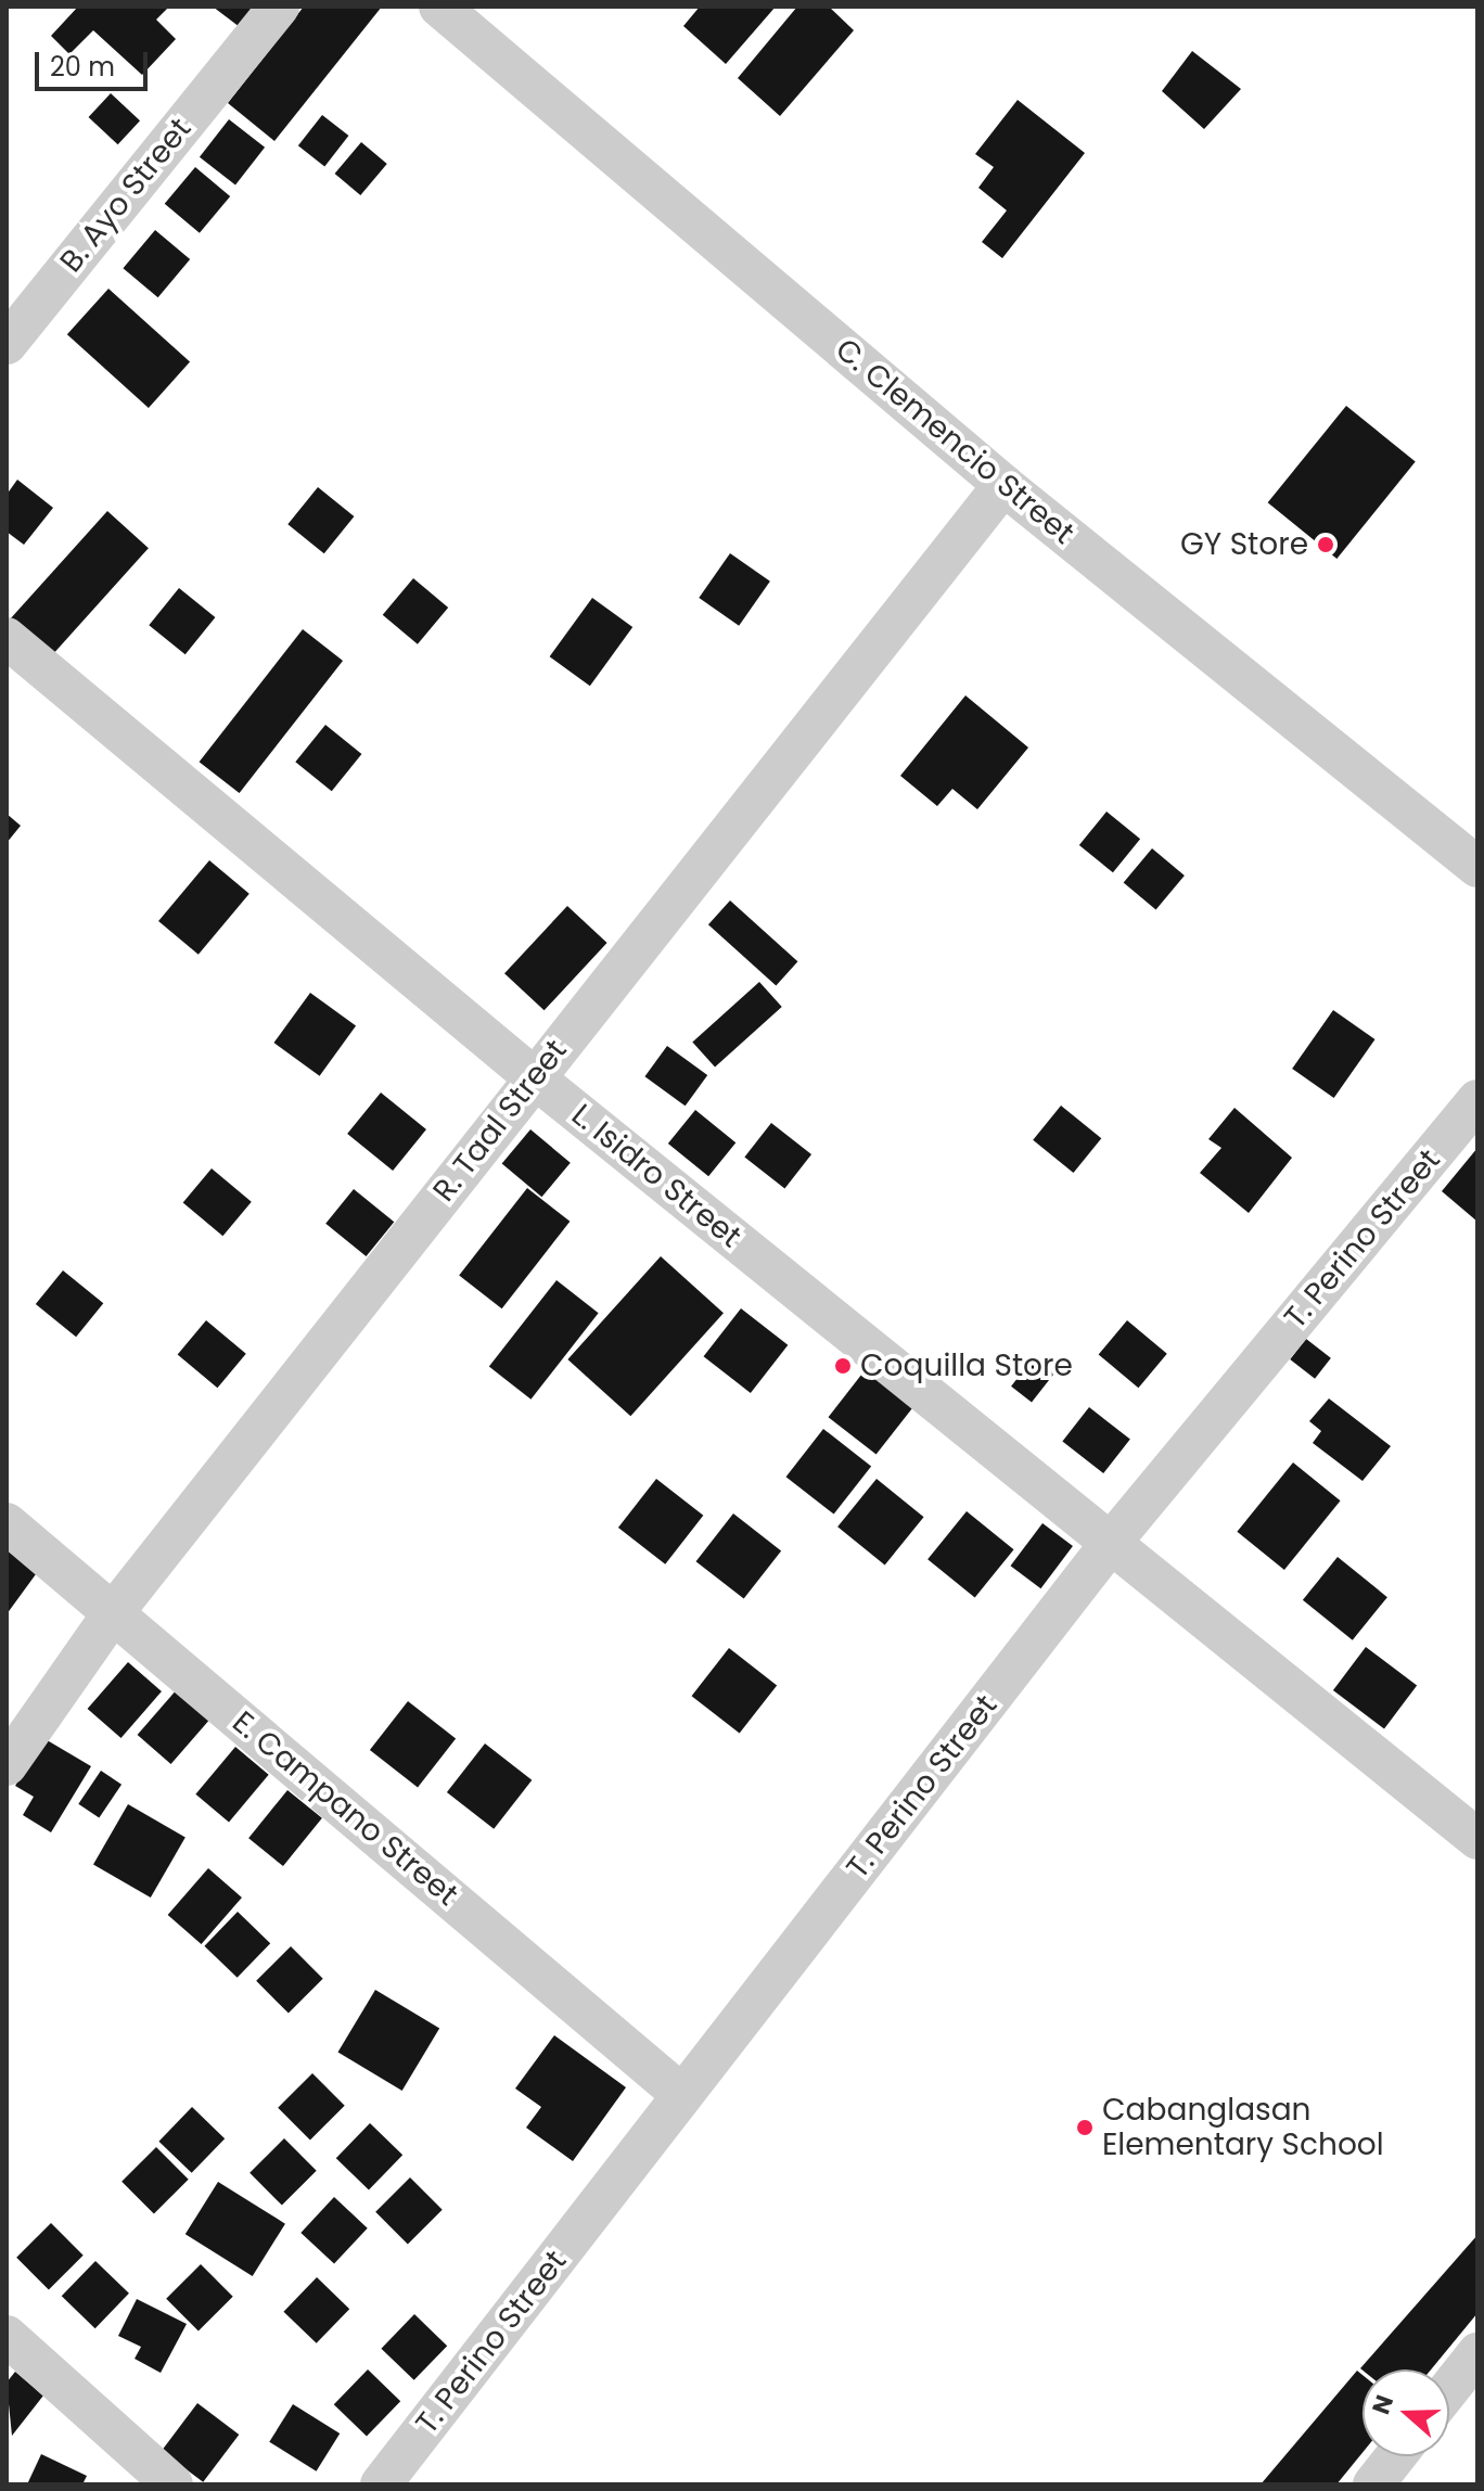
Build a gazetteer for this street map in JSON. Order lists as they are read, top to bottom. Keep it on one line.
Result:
{"streets":{"street":["B. Ayo Street","C. Clemencio Street","R. Taal Street","L. Isidro Street","T. Perino Street","E. Campano Street"]},"crossings":[["C. Clemencio Street","R. Taal Street"],["R. Taal Street","L. Isidro Street"],["R. Taal Street","E. Campano Street"],["L. Isidro Street","T. Perino Street"],["T. Perino Street","E. Campano Street"]],"places":["GY Store","Coquilla Store","Cabanglasan Elementary School"],"scale_bar":"20 m","north":"left"}
